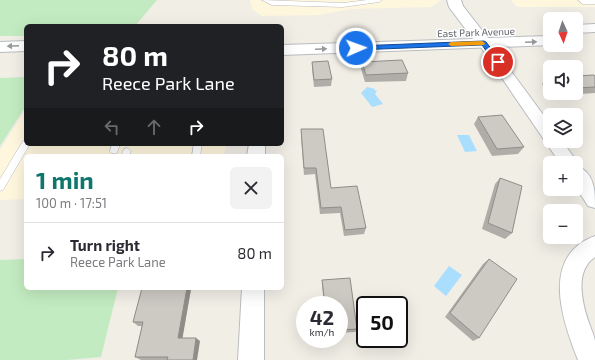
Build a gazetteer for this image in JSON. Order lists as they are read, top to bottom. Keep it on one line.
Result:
{"streets":{"main road":["East Park Avenue"]},"north":"bottom","page":{"map_buttons":["+","−"],"turn":["80 m","Reece Park Lane"],"heading":["1 min","100 m · 17:51"],"list":[{"name":"Turn right","note":"Reece Park Lane","value":"80 m"}],"speed":"42 km/h","limit":"50"}}
